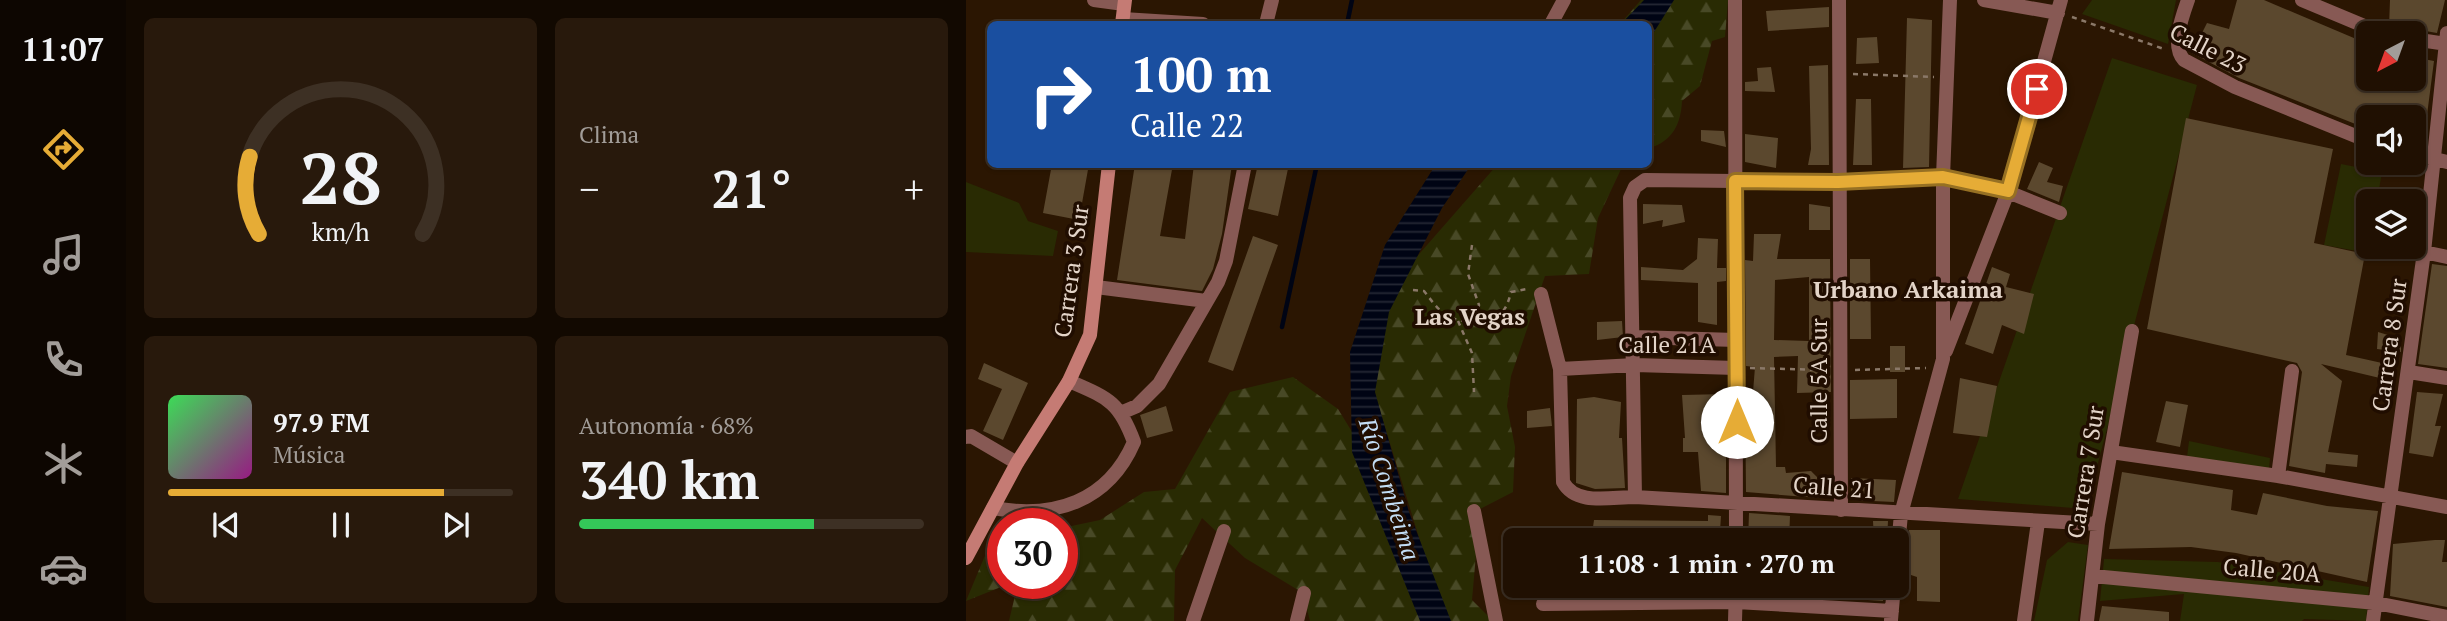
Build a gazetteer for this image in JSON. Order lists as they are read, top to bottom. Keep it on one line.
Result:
{"streets":{"street":["Calle 23","Carrera 3 Sur","Calle 21A","Carrera 8 Sur","Calle 5A Sur","Carrera 7 Sur","Calle 21","Calle 20A"]},"crossings":[["Calle 21A","Calle 5A Sur"],["Calle 21A","Calle 21"],["Carrera 8 Sur","Calle 20A"],["Calle 5A Sur","Calle 21"],["Carrera 7 Sur","Calle 21"],["Carrera 7 Sur","Calle 20A"]],"districts":["Urbano Arkaima","Las Vegas"],"water":["Río Combeima"],"north":"bottom left","page":{"tabs":"11:07","tile":["Clima",["Autonomía · 68%","340 km"]],"turn":["100 m","Calle 22"],"heat":["−","21°","+"],"song":["97.9 FM","Música"],"limit":"30","trip":"11:08 · 1 min · 270 m","gauge":["28","km/h"]}}
